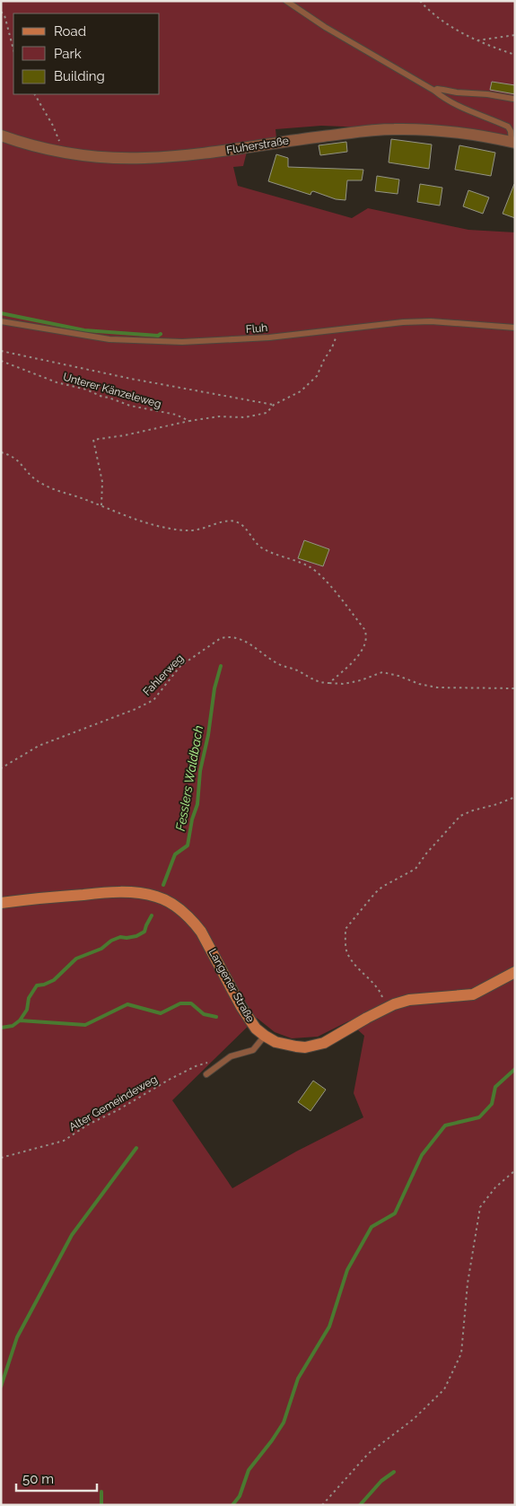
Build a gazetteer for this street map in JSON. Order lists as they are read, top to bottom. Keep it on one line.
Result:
{"streets":{"main road":["Langener Straße"],"street":["Fluherstraße"],"lane":["Fluh"],"path":["Unterer Känzeleweg","Fahlerweg","Alter Gemeindeweg"]},"crossings":[["Fluh","Unterer Känzeleweg"]],"water":["Fesslers Waldbach"],"legend":["Road","Park","Building"],"scale_bar":"50 m"}
